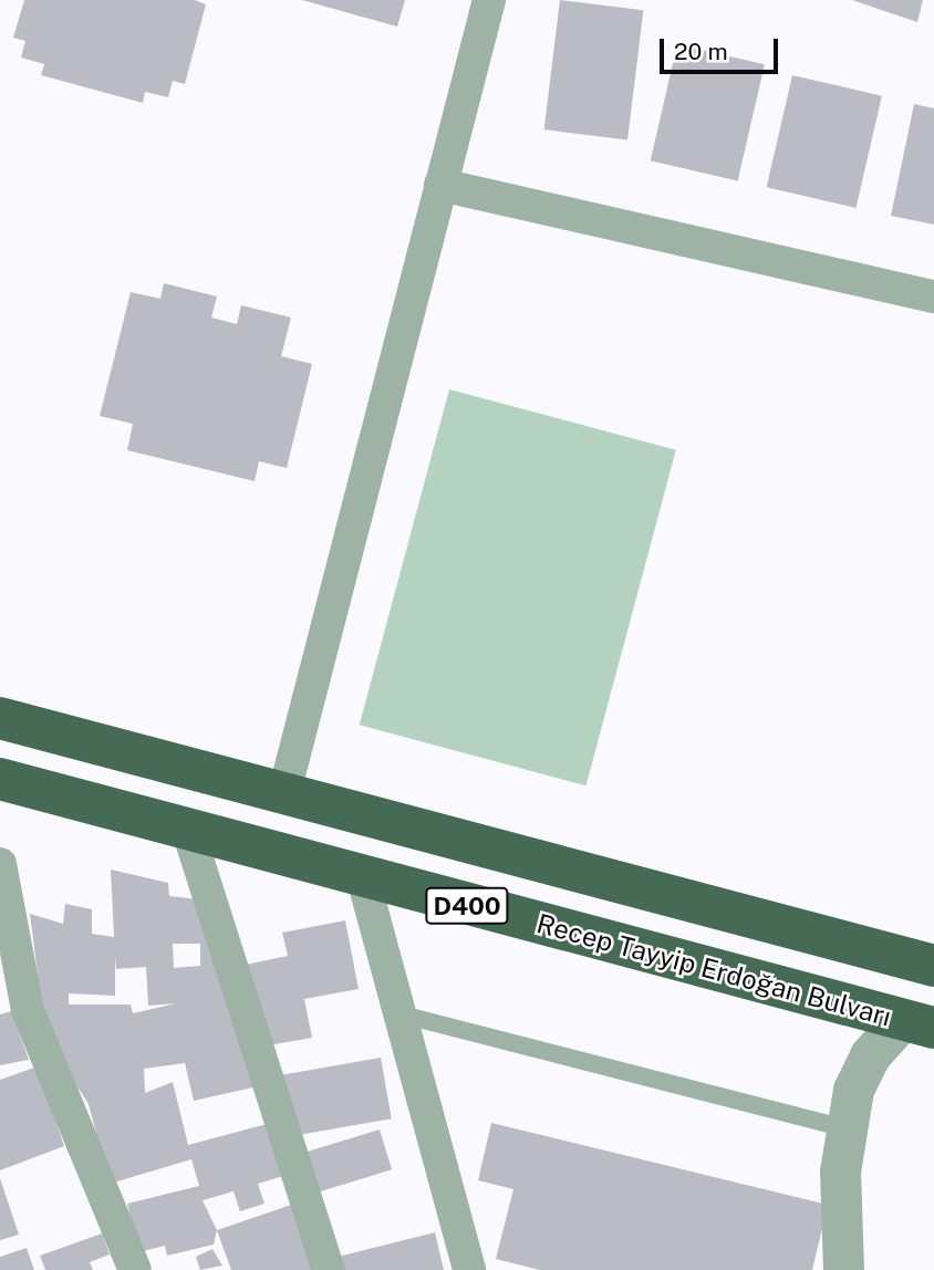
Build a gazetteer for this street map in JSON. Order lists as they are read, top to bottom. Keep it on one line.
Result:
{"streets":{"highway":["D400","Recep Tayyip Erdoğan Bulvarı"]},"scale_bar":"20 m"}
